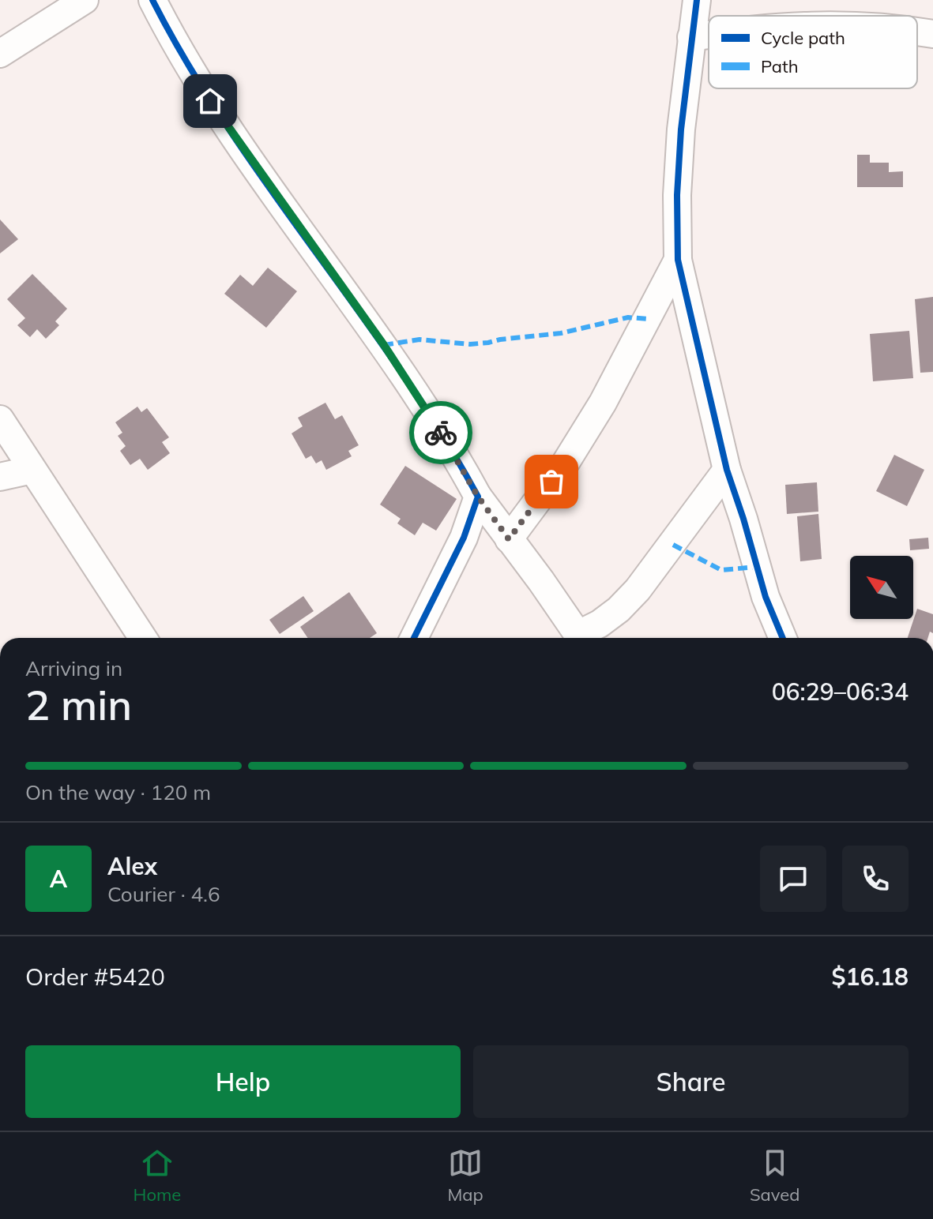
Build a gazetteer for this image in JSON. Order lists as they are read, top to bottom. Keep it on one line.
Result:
{"legend":["Cycle path","Path"],"north":"top left","page":{"heading":["2 min","Arriving in","06:29–06:34"],"panel":["Alex","Courier · 4.6","Order #5420","$16.18"],"bar":"On the way · 120 m","round":"A","buttons":["Help","Share"],"tabs":["Home","Map","Saved"]}}
